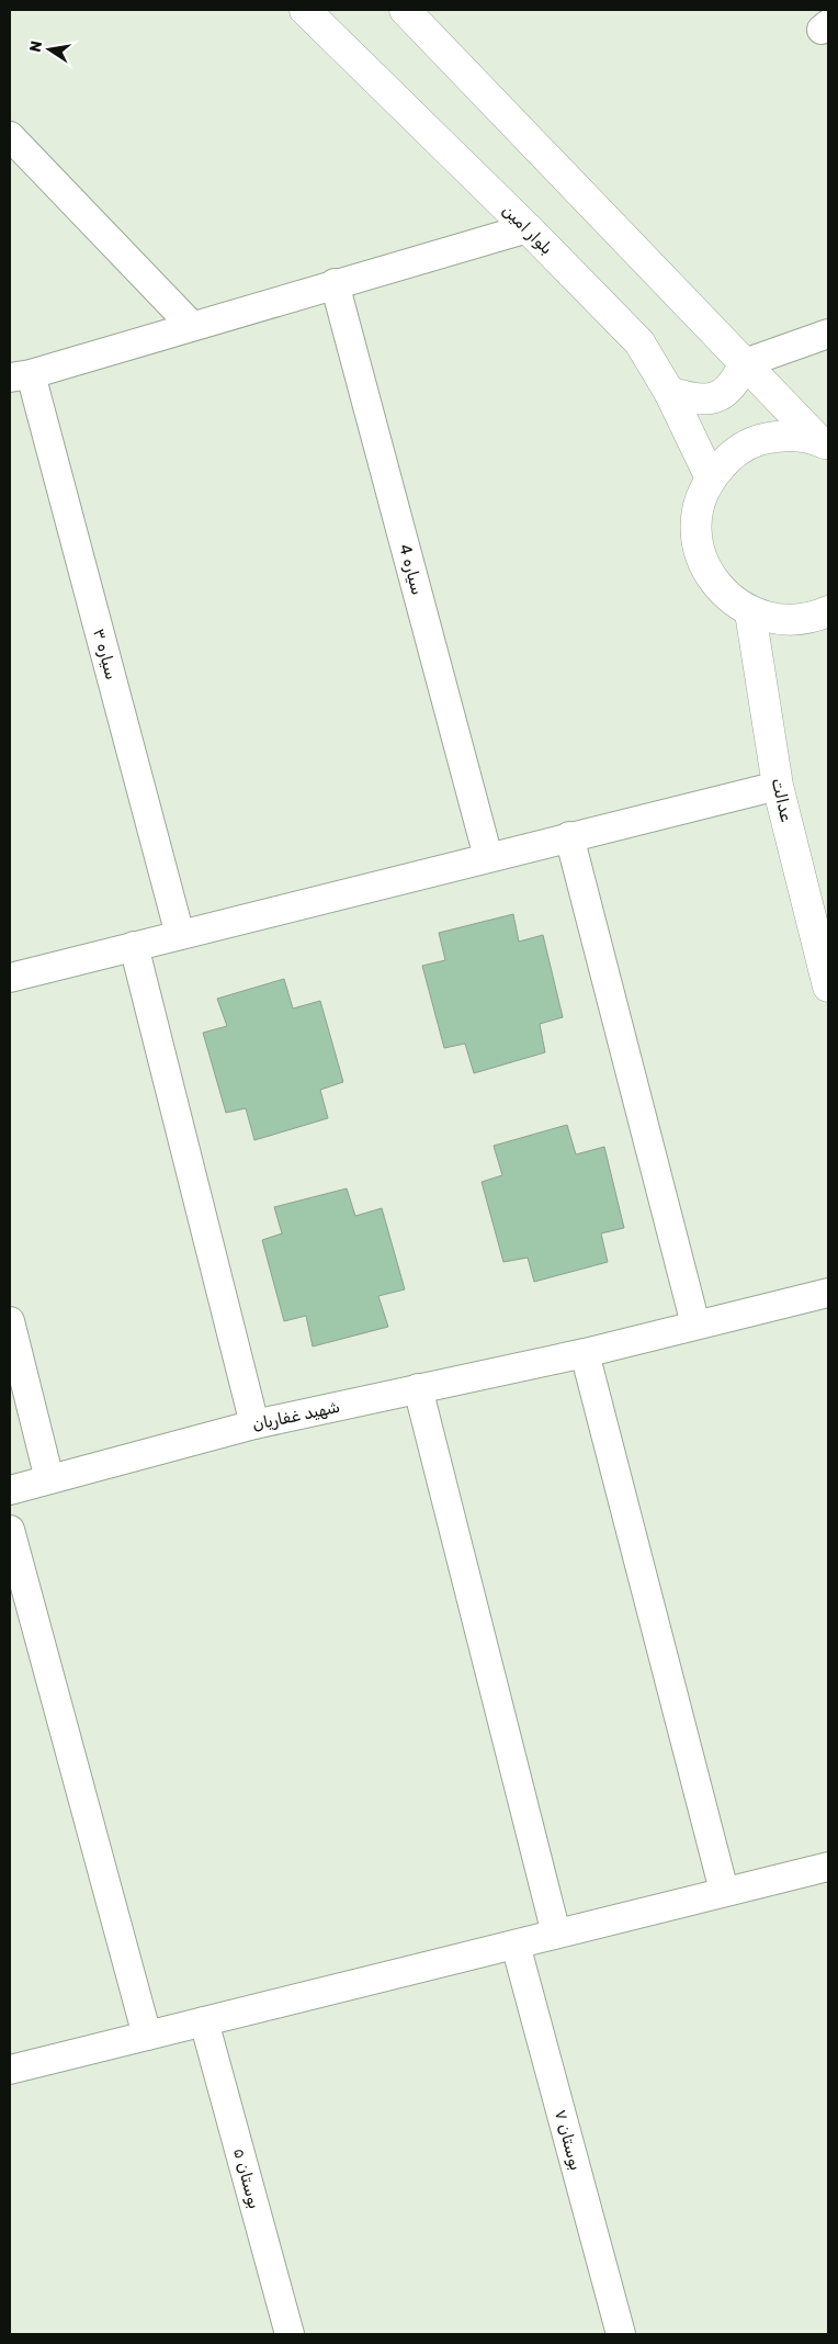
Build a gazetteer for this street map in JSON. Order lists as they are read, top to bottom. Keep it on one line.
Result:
{"streets":{"street":["بلوار امین","سیاره 4","سیاره ۳","عدالت","شهید غفاریان","بوستان ۷","بوستان ۵"]},"north":"left"}
